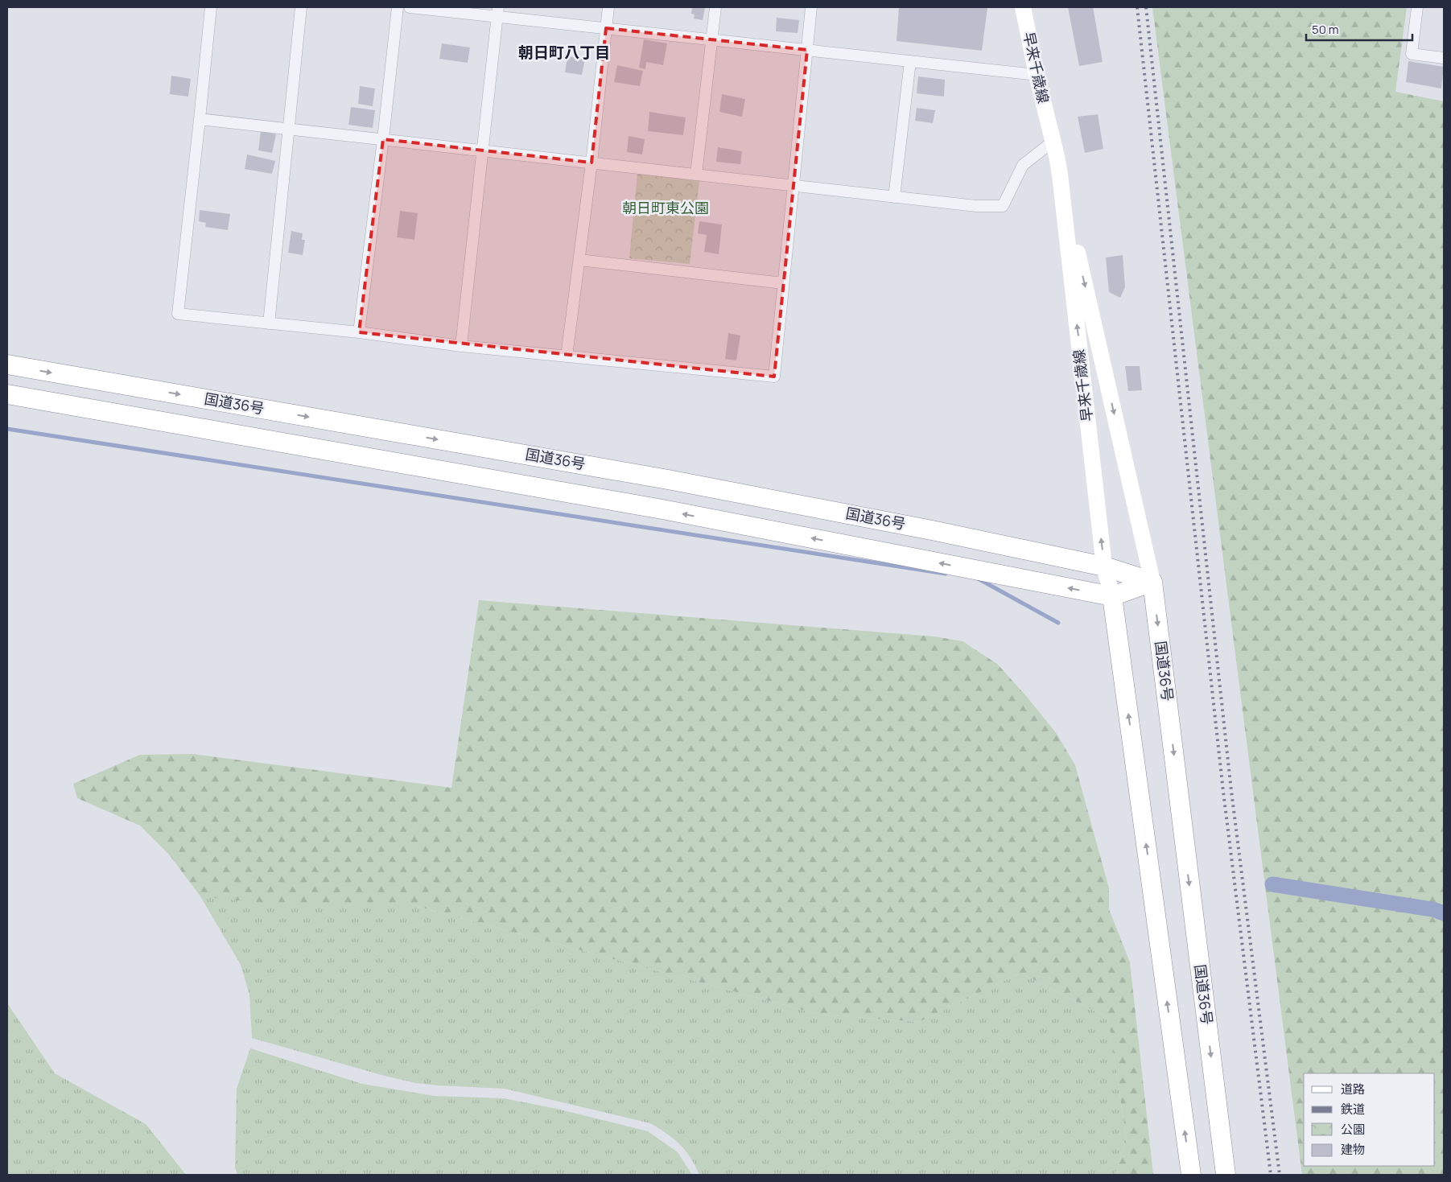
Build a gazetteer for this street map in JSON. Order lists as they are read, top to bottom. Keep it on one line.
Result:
{"streets":{"highway":["国道36号"],"main road":["早来千歳線"]},"crossings":[["早来千歳線","国道36号"]],"districts":["朝日町八丁目"],"parks":["朝日町東公園"],"legend":["道路","鉄道","公園","建物"],"scale_bar":"50 m"}
